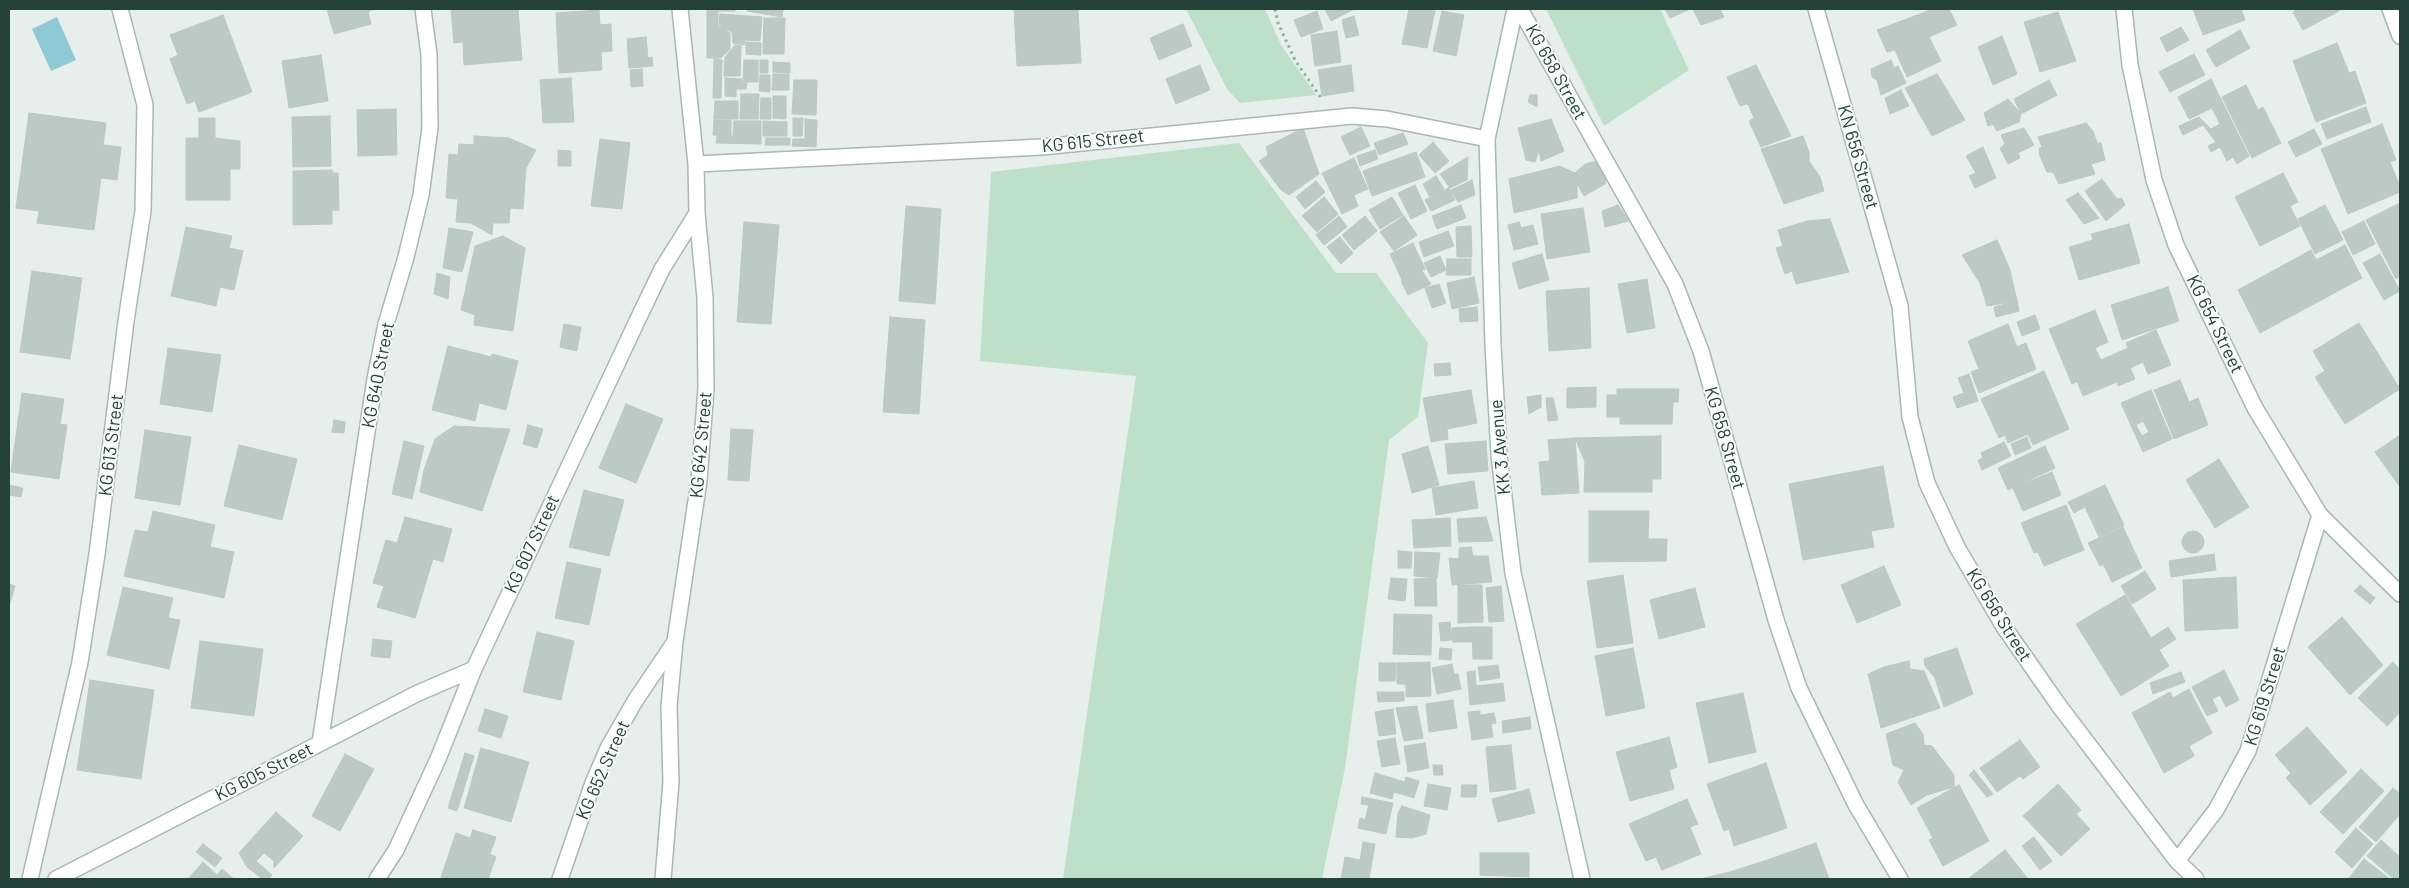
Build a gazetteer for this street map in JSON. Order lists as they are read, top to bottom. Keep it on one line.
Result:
{"streets":{"street":["KG 658 Street","KG 615 Street","KN 656 Street","KG 654 Street","KG 640 Street","KG 613 Street","KG 642 Street","KK 3 Avenue","KG 607 Street","KG 656 Street","KG 619 Street","KG 652 Street","KG 605 Street"]},"crossings":[["KG 615 Street","KG 642 Street"],["KG 615 Street","KK 3 Avenue"],["KN 656 Street","KG 656 Street"],["KG 654 Street","KG 619 Street"],["KG 640 Street","KG 605 Street"],["KG 642 Street","KG 607 Street"],["KG 642 Street","KG 652 Street"],["KG 607 Street","KG 605 Street"],["KG 656 Street","KG 619 Street"]]}
